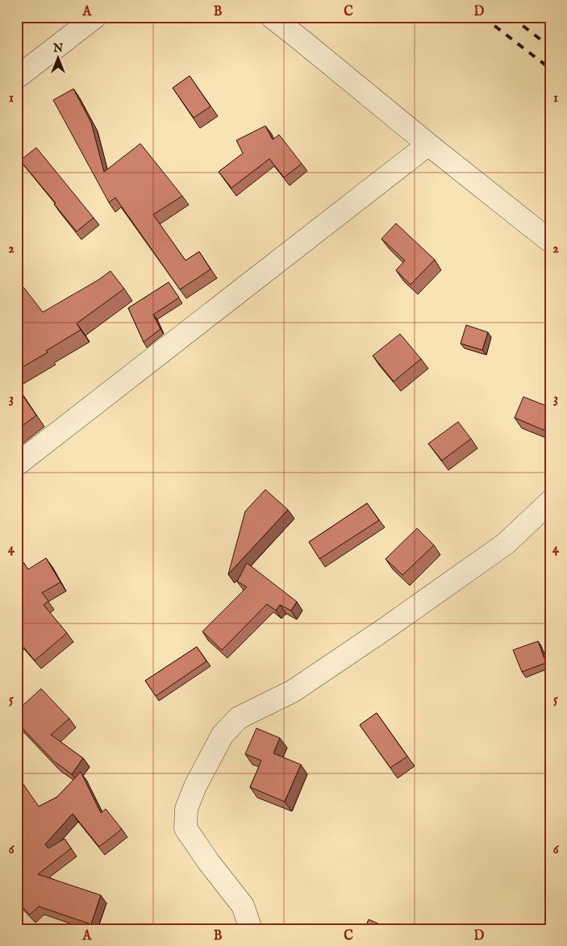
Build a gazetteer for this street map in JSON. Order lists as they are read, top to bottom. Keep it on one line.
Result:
{"north":"top","grid":{"columns":["A","B","C","D"],"rows":["1","2","3","4","5","6"]}}
